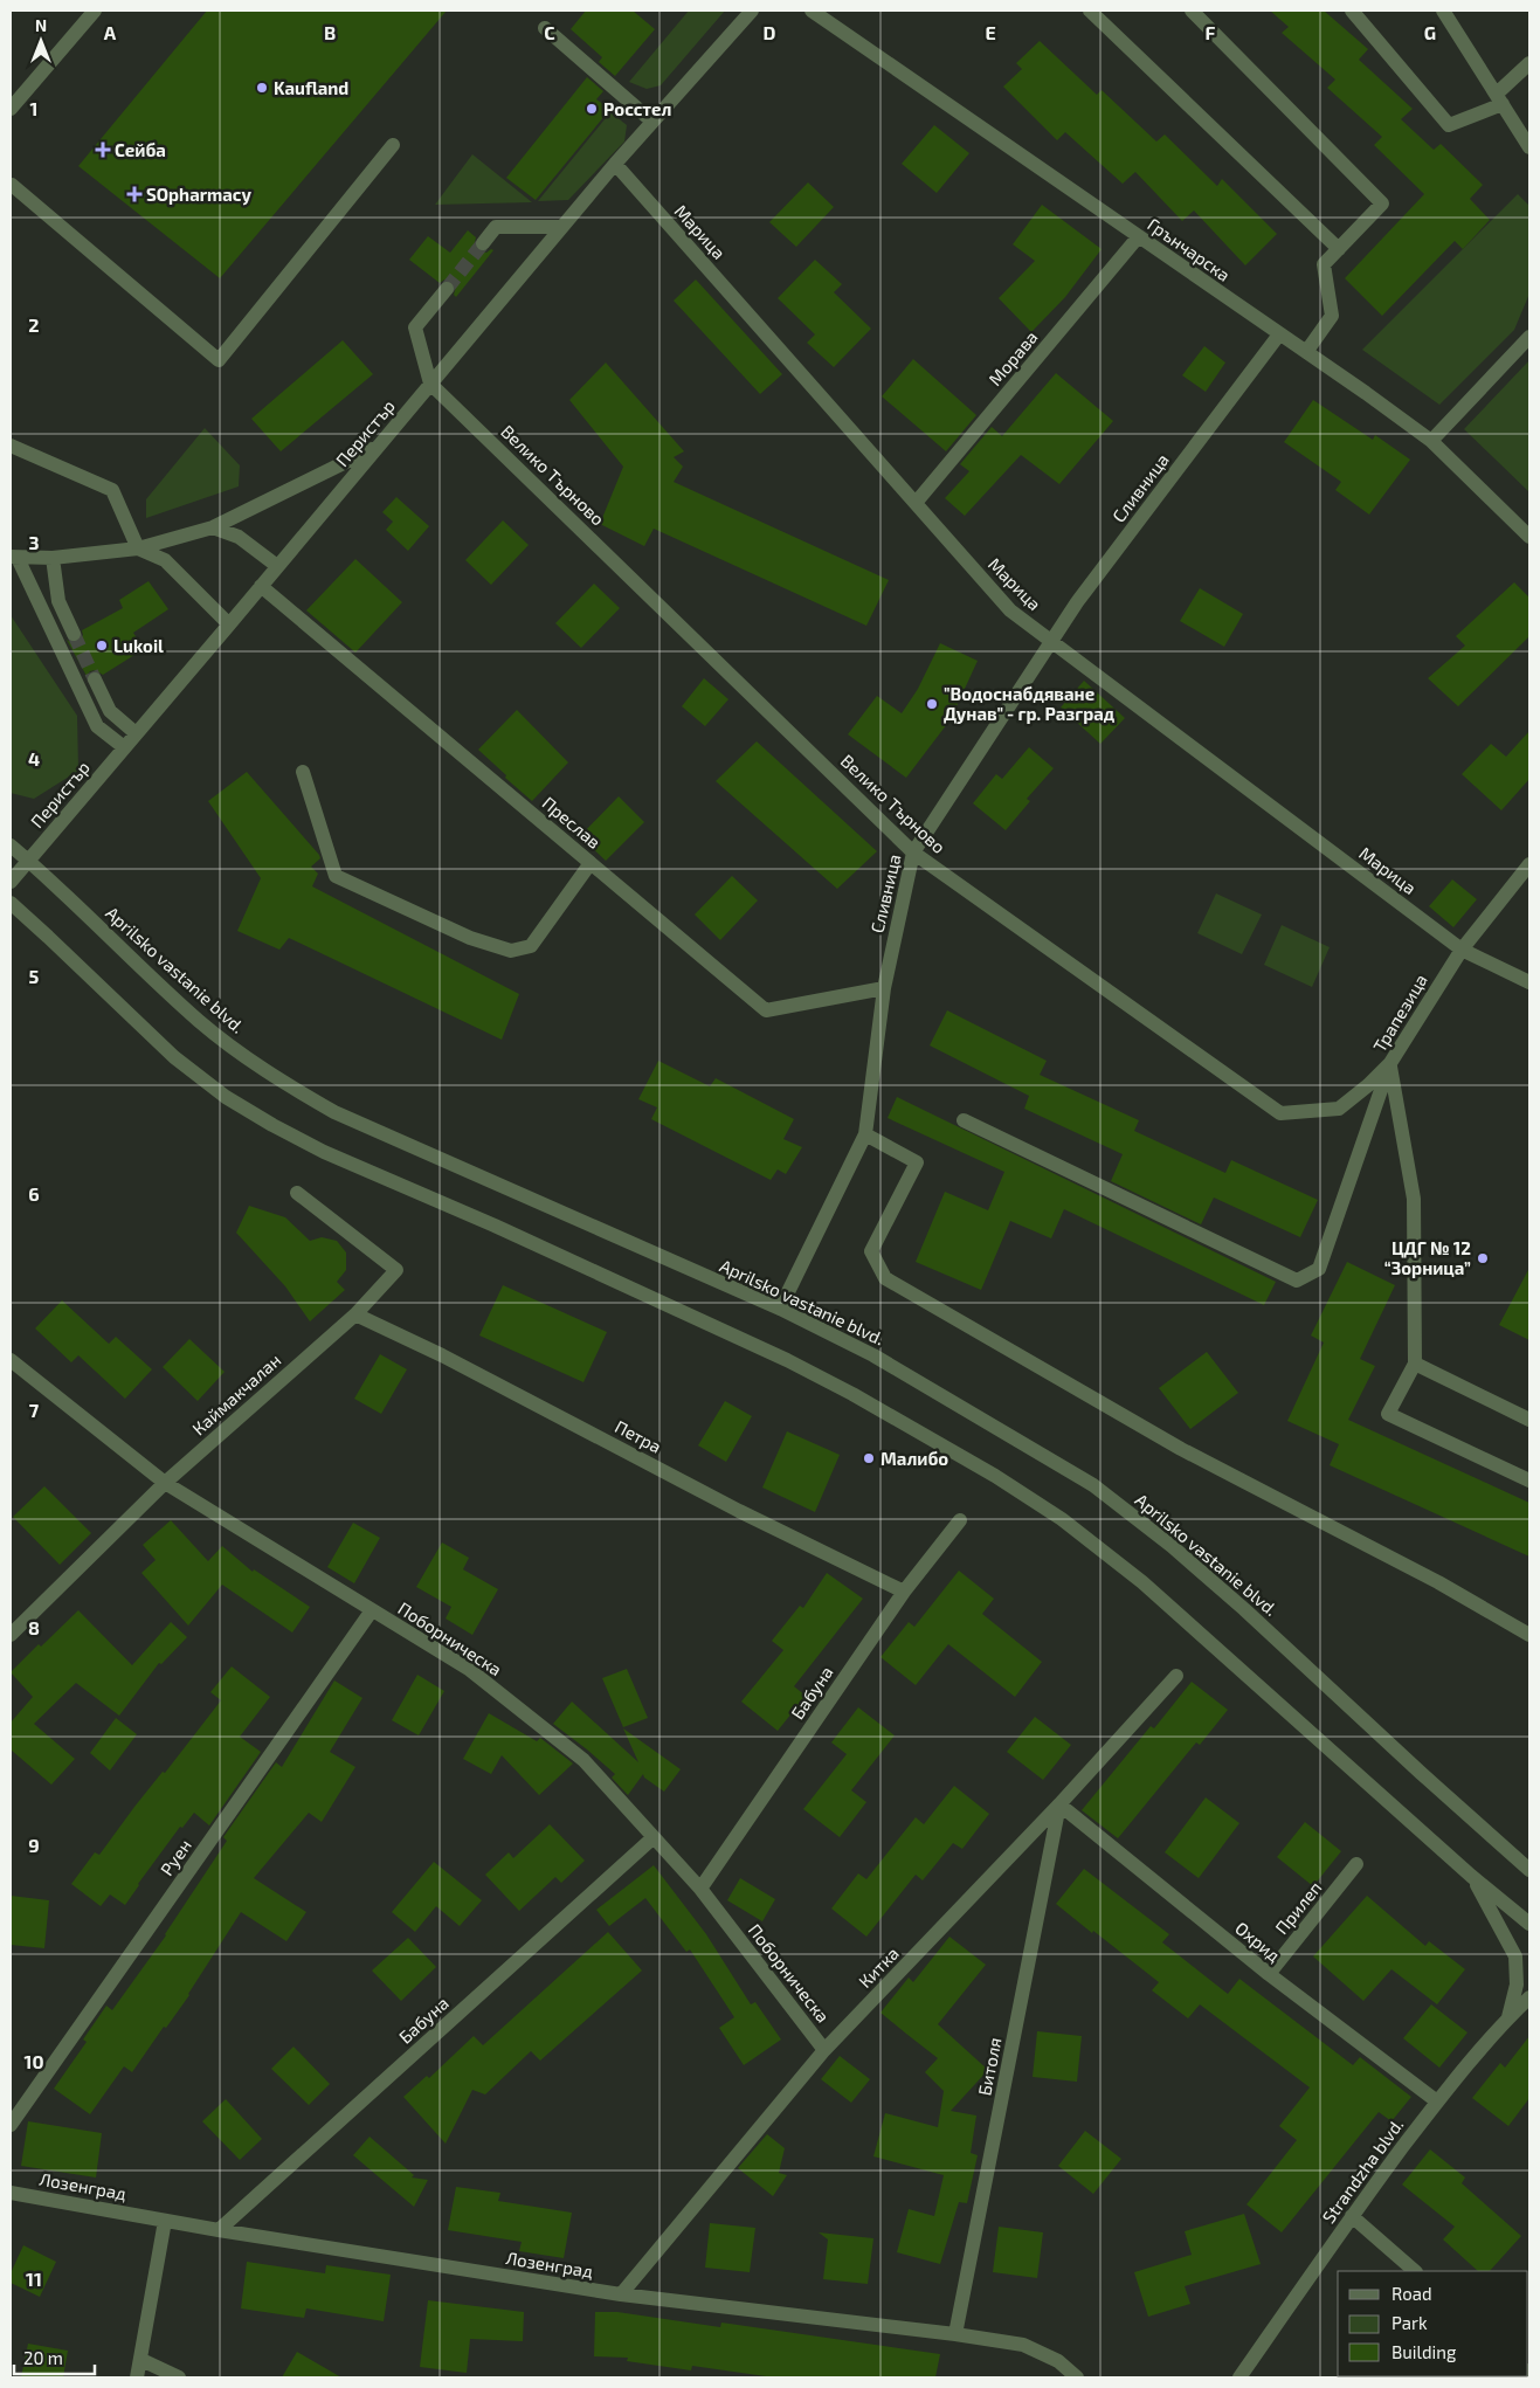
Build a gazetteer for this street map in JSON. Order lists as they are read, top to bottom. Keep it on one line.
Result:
{"streets":{"street":["Марица","Грънчарска","Морава","Перистър","Велико Търново","Сливница","Преслав","Aprilsko vastanie blvd.","Трапезица","Каймакчалан","Петра","Поборническа","Бабуна","Руен","Прилеп","Охрид","Китка","Битоля","Strandzha blvd.","Лозенград"]},"crossings":[["Марица","Морава"],["Марица","Перистър"],["Марица","Сливница"],["Марица","Трапезица"],["Грънчарска","Морава"],["Грънчарска","Сливница"],["Перистър","Велико Търново"],["Перистър","Преслав"],["Перистър","Aprilsko vastanie blvd."],["Велико Търново","Сливница"],["Велико Търново","Трапезица"],["Сливница","Преслав"],["Сливница","Aprilsko vastanie blvd."],["Каймакчалан","Петра"],["Каймакчалан","Поборническа"],["Петра","Бабуна"],["Поборническа","Бабуна"],["Поборническа","Руен"],["Поборническа","Китка"],["Бабуна","Лозенград"],["Прилеп","Охрид"],["Охрид","Китка"],["Охрид","Битоля"],["Охрид","Strandzha blvd."],["Китка","Битоля"],["Китка","Лозенград"],["Битоля","Лозенград"]],"places":{"other":["Kaufland","Росстел","Lukoil","\"Водоснабдяване Дунав\" - гр. Разград","ЦДГ № 12 “Зорница”","Малибо"],"health":["Сейба","SOpharmacy"]},"legend":["Road","Park","Building"],"scale_bar":"20 m","north":"top","grid":{"columns":["A","B","C","D","E","F","G"],"rows":["1","2","3","4","5","6","7","8","9","10","11"]}}
